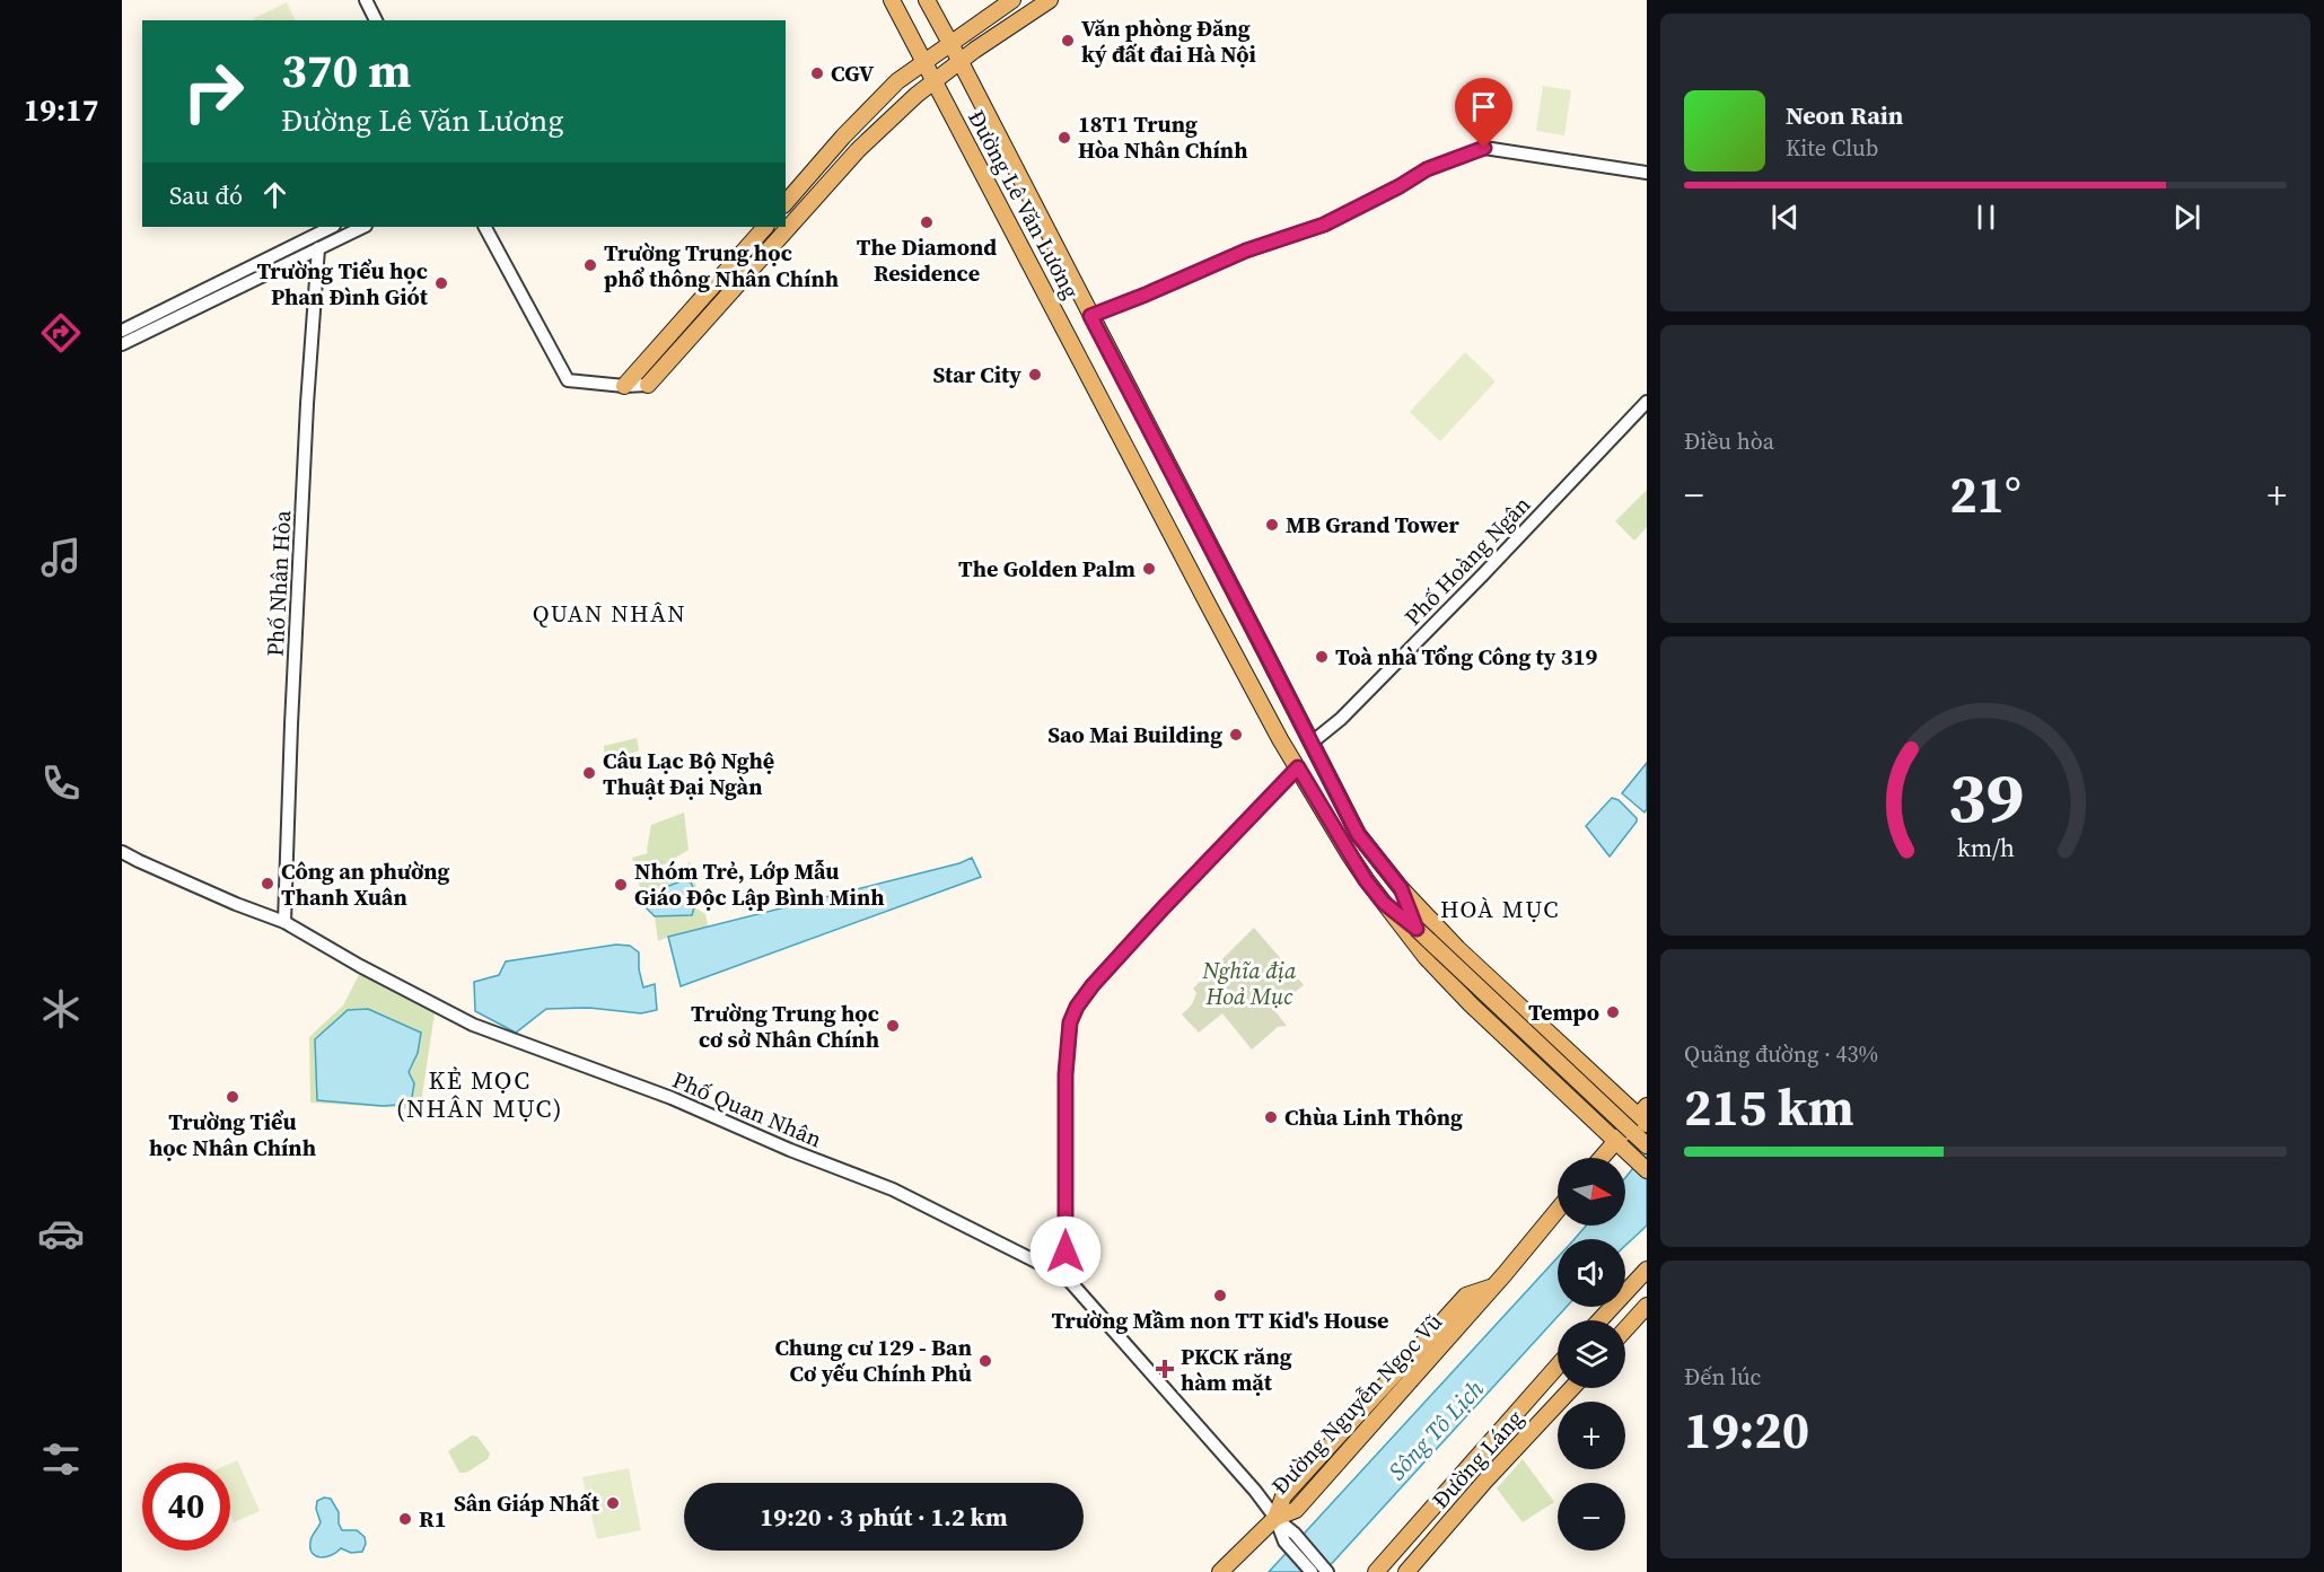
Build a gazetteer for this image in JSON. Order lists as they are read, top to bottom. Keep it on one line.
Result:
{"streets":{"main road":["Đường Lê Văn Lương","Đường Nguyễn Ngọc Vũ","Đường Láng"],"street":["Phố Hoàng Ngân","Phố Nhân Hòa","Phố Quan Nhân"]},"crossings":[["Đường Lê Văn Lương","Phố Hoàng Ngân"],["Phố Nhân Hòa","Phố Quan Nhân"],["Phố Quan Nhân","Đường Nguyễn Ngọc Vũ"]],"districts":["QUAN NHÂN","HOÀ MỤC","KẺ MỌC (NHÂN MỤC)"],"water":["Sông Tô Lịch"],"parks":["Nghĩa địa Hoả Mục"],"places":{"other":["Văn phòng Đăng ký đất đai Hà Nội","CGV","18T1 Trung Hòa Nhân Chính","The Diamond Residence","Trường Trung học phổ thông Nhân Chính","Trường Tiểu học Phan Đình Giót","Star City","MB Grand Tower","The Golden Palm","Toà nhà Tổng Công ty 319","Sao Mai Building","Câu Lạc Bộ Nghệ Thuật Đại Ngàn","Công an phường Thanh Xuân","Nhóm Trẻ, Lớp Mẫu Giáo Độc Lập Bình Minh","Tempo","Trường Trung học cơ sở Nhân Chính","Trường Tiểu học Nhân Chính","Chùa Linh Thông","Trường Mầm non TT Kid's House","Chung cư 129 - Ban Cơ yếu Chính Phủ","Sân Giáp Nhất","R1"],"health":["PKCK răng hàm mặt"]},"north":"right","page":{"tabs":"19:17","turn":["370 m","Đường Lê Văn Lương"],"song":["Neon Rain","Kite Club"],"then":"Sau đó","tile":["Điều hòa",["Quãng đường · 43%","215 km"],["Đến lúc","19:20"]],"heat":["−","21°","+"],"map_buttons":["+","−"],"limit":"40","trip":"19:20 · 3 phút · 1.2 km","gauge":["39","km/h"]}}
